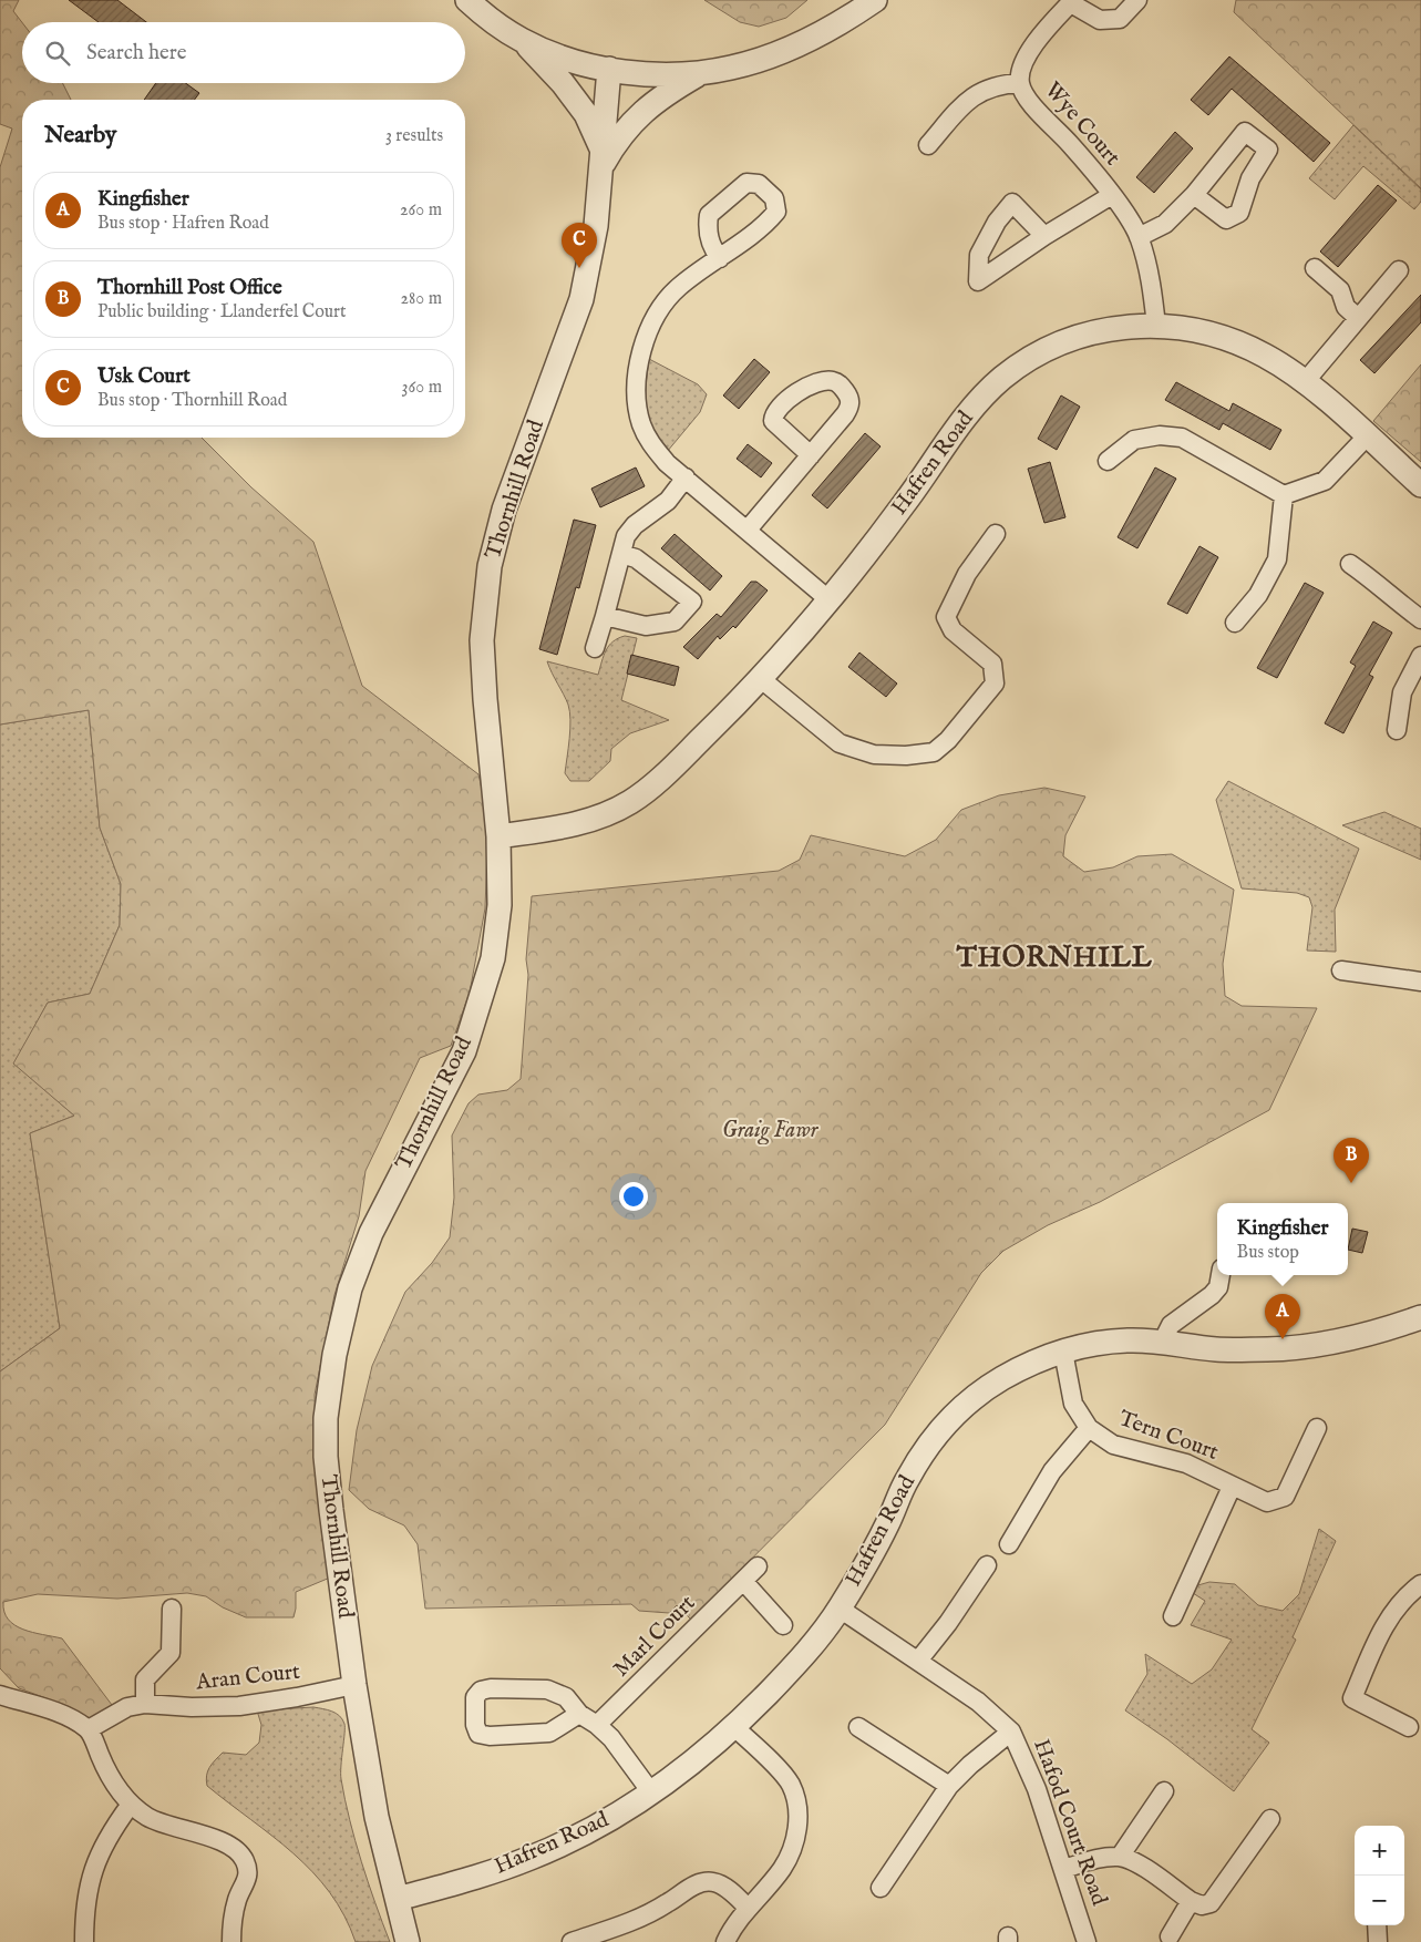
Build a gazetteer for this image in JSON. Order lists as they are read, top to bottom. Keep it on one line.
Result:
{"streets":{"street":["Wye Court","Hafren Road","Thornhill Road","Tern Court","Marl Court","Aran Court","Hafod Court Road"]},"crossings":[["Wye Court","Hafren Road"],["Hafren Road","Thornhill Road"],["Hafren Road","Tern Court"],["Hafren Road","Hafod Court Road"],["Thornhill Road","Aran Court"]],"districts":["THORNHILL"],"parks":["Graig Fawr"],"page":{"search":"Search here","heading":["Nearby","3 results"],"list":[{"mark":"A","name":"Kingfisher","note":"Bus stop · Hafren Road","value":"260 m"},{"mark":"B","name":"Thornhill Post Office","note":"Public building · Llanderfel Court","value":"280 m"},{"mark":"C","name":"Usk Court","note":"Bus stop · Thornhill Road","value":"360 m"}],"pins":["C","B","A"],"popup":["Kingfisher","Bus stop"],"map_buttons":["+","−"]}}
